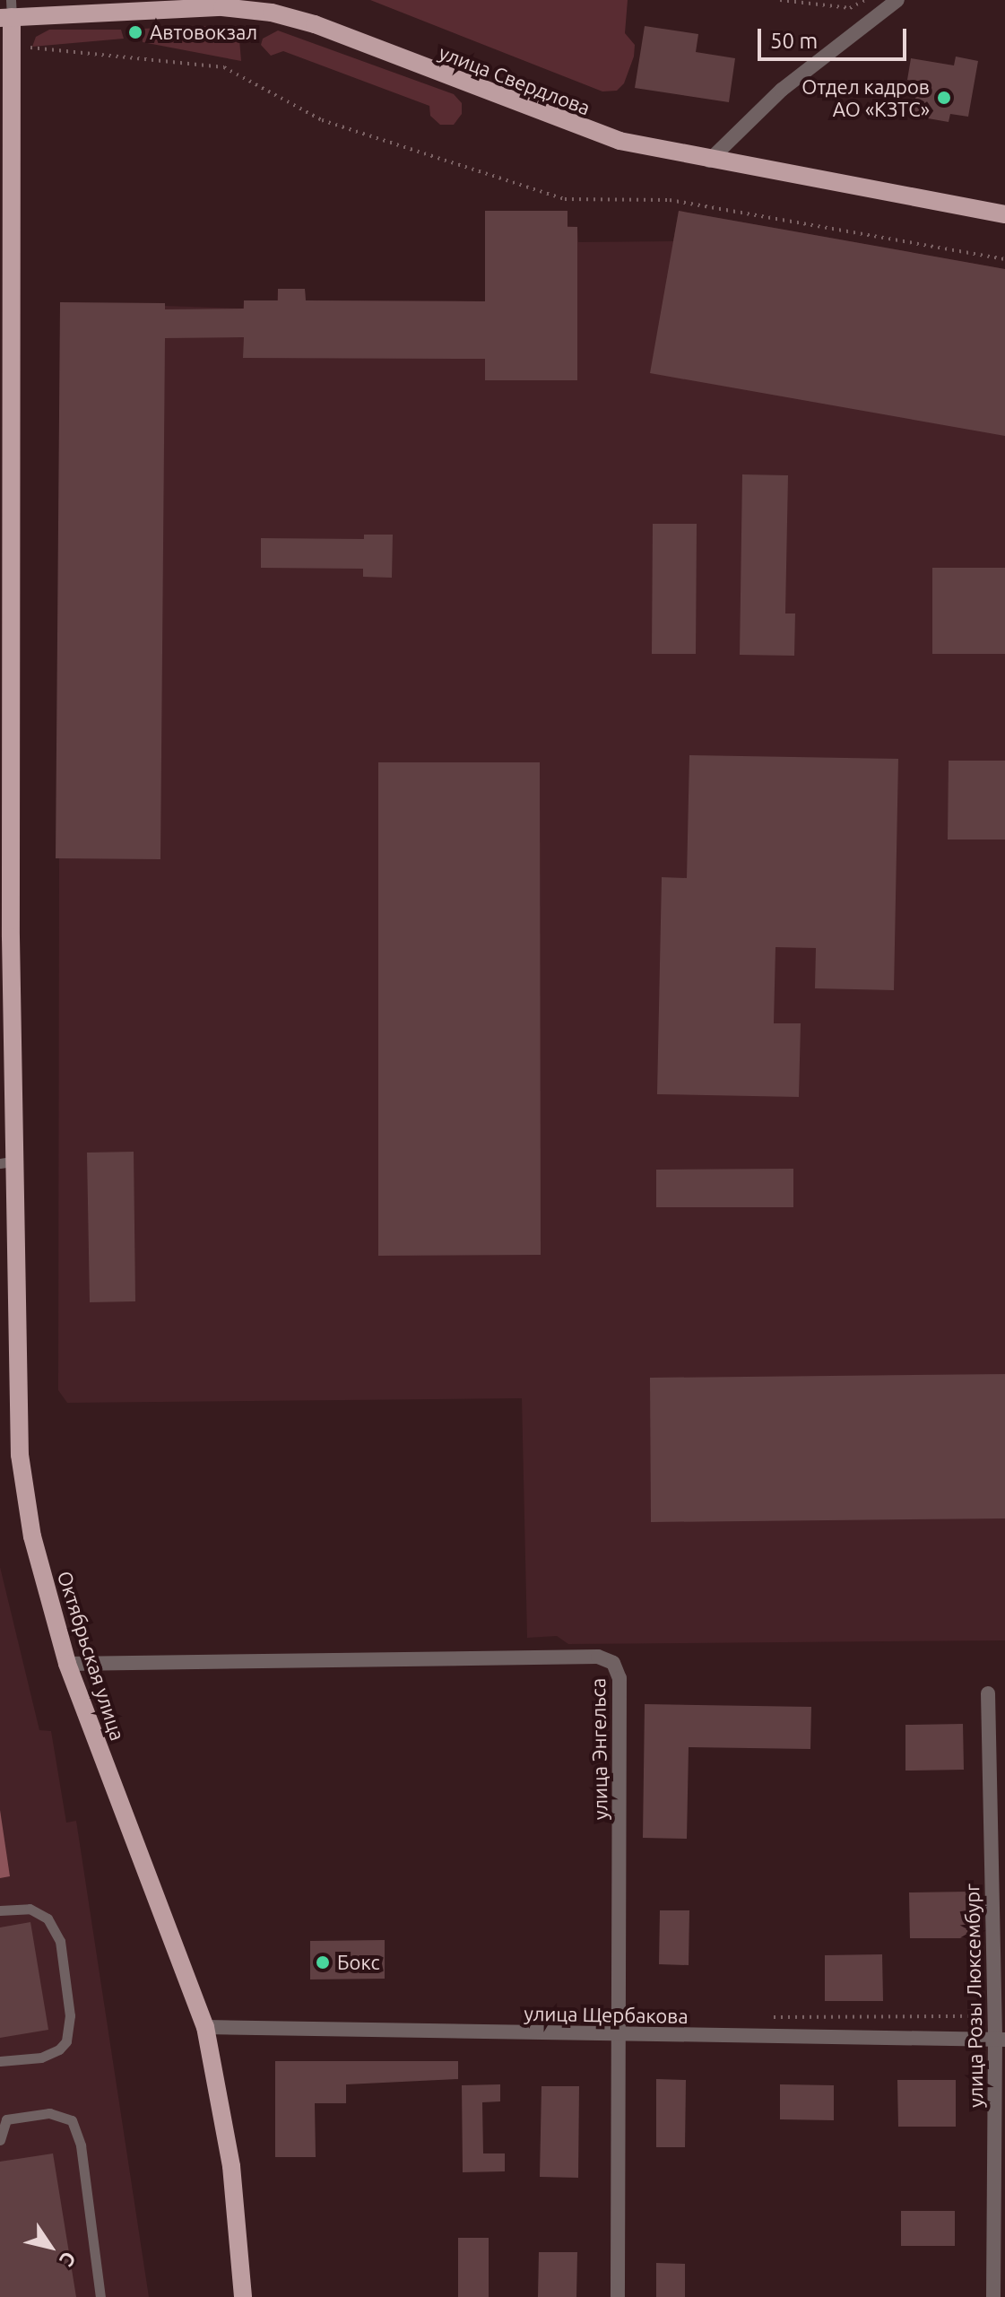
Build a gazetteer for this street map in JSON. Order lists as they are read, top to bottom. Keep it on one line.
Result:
{"streets":{"main road":["улица Свердлова","Октябрьская улица"],"street":["улица Энгельса","улица Розы Люксембург","улица Щербакова"]},"crossings":[["улица Свердлова","Октябрьская улица"],["Октябрьская улица","улица Энгельса"],["Октябрьская улица","улица Щербакова"],["улица Энгельса","улица Щербакова"],["улица Розы Люксембург","улица Щербакова"]],"places":["Автовокзал","Отдел кадров АО «КЗТС»","Бокс"],"scale_bar":"50 m","north":"bottom right"}
